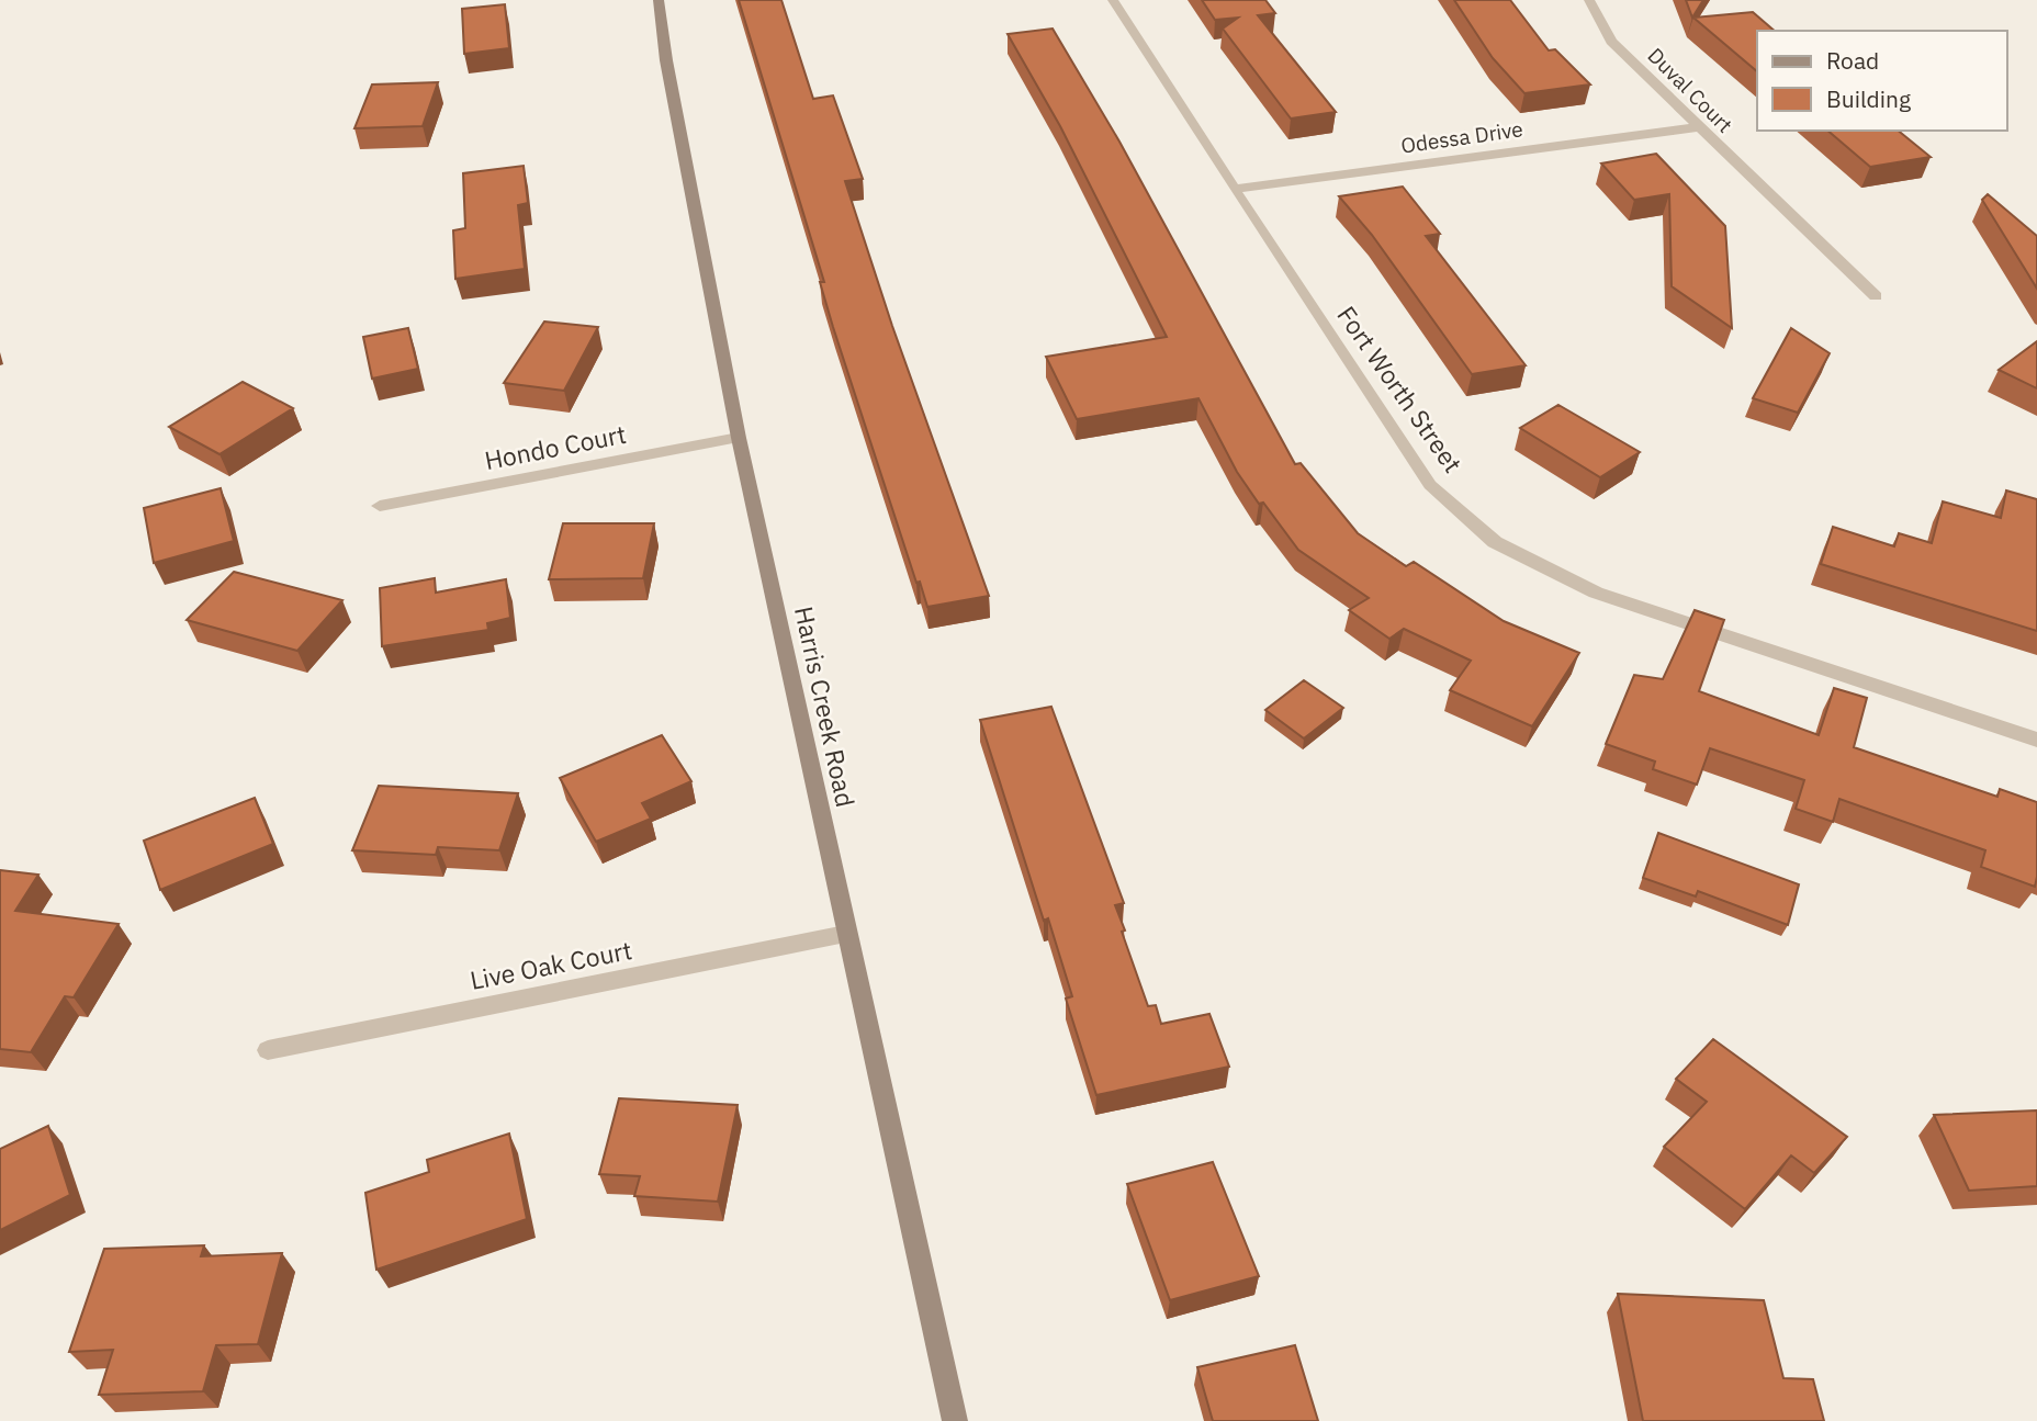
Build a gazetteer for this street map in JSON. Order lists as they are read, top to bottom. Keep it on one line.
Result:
{"streets":{"street":["Duval Court","Odessa Drive","Fort Worth Street","Hondo Court","Harris Creek Road","Live Oak Court"]},"crossings":[["Duval Court","Odessa Drive"],["Odessa Drive","Fort Worth Street"],["Hondo Court","Harris Creek Road"],["Harris Creek Road","Live Oak Court"]],"legend":["Road","Building"]}
